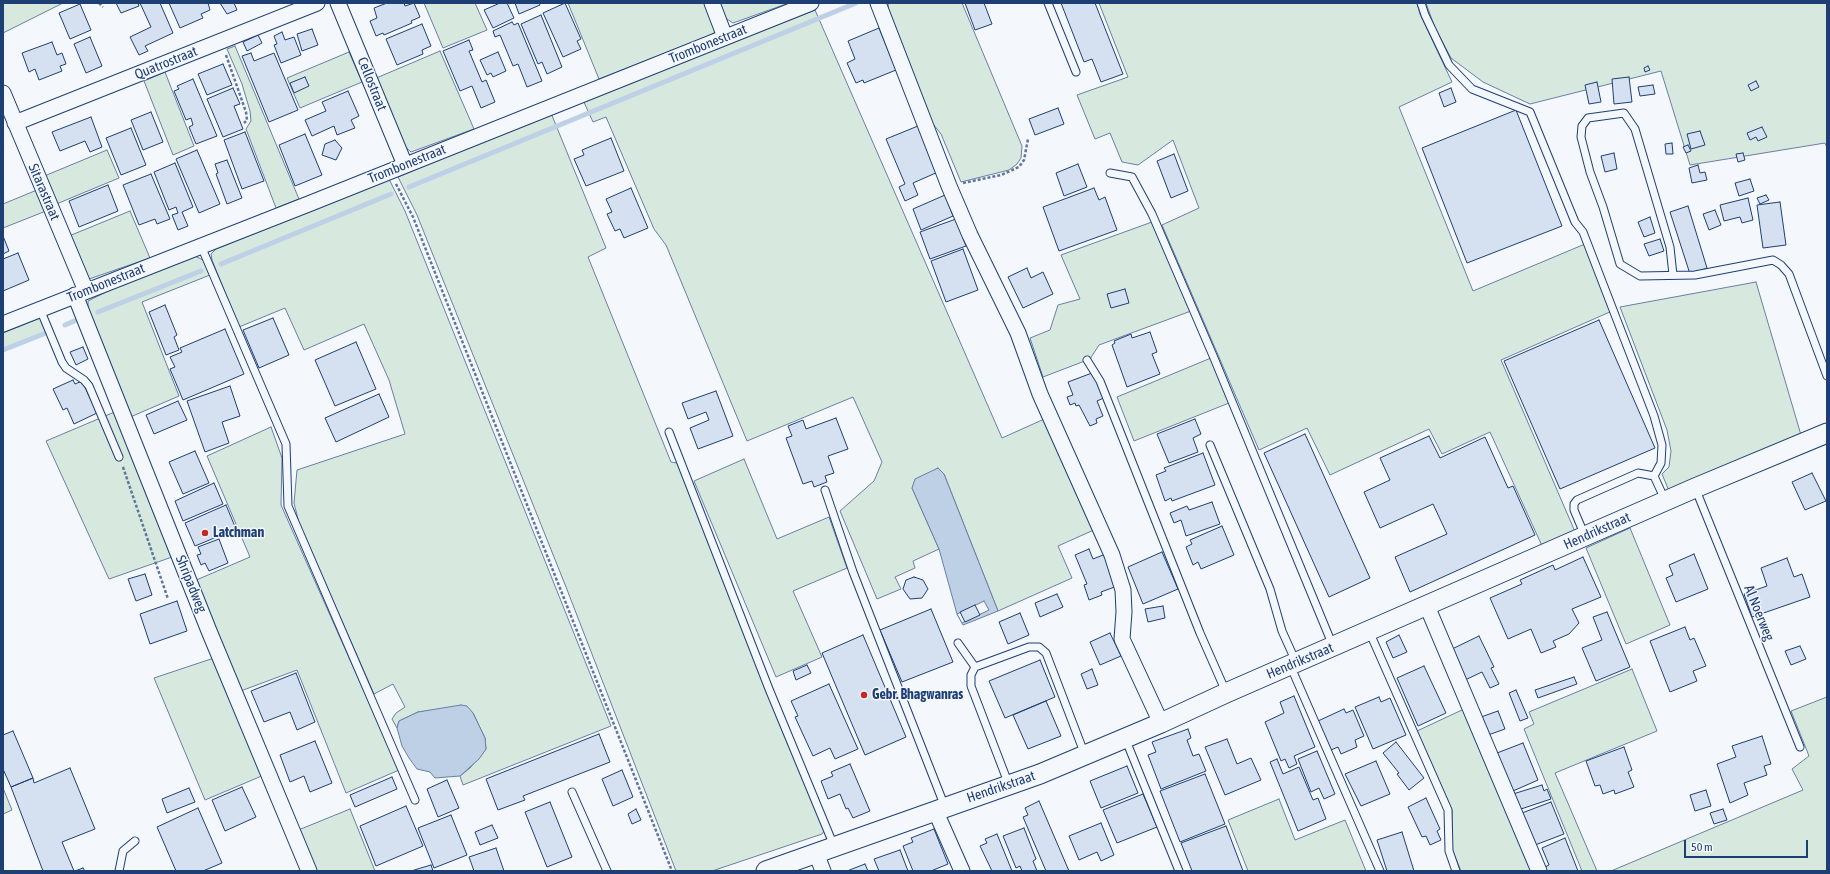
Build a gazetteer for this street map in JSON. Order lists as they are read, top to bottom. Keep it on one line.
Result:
{"streets":{"street":["Trombonestraat","Quatrostraat","Cellostraat","Sitarastraat","Hendrikstraat","Shripadweg"],"lane":["Al Noerweg"]},"crossings":[["Trombonestraat","Cellostraat"],["Trombonestraat","Sitarastraat"],["Trombonestraat","Shripadweg"],["Quatrostraat","Sitarastraat"],["Sitarastraat","Shripadweg"],["Hendrikstraat","Al Noerweg"]],"places":["Latchman","Gebr. Bhagwanras"],"scale_bar":"50 m"}
